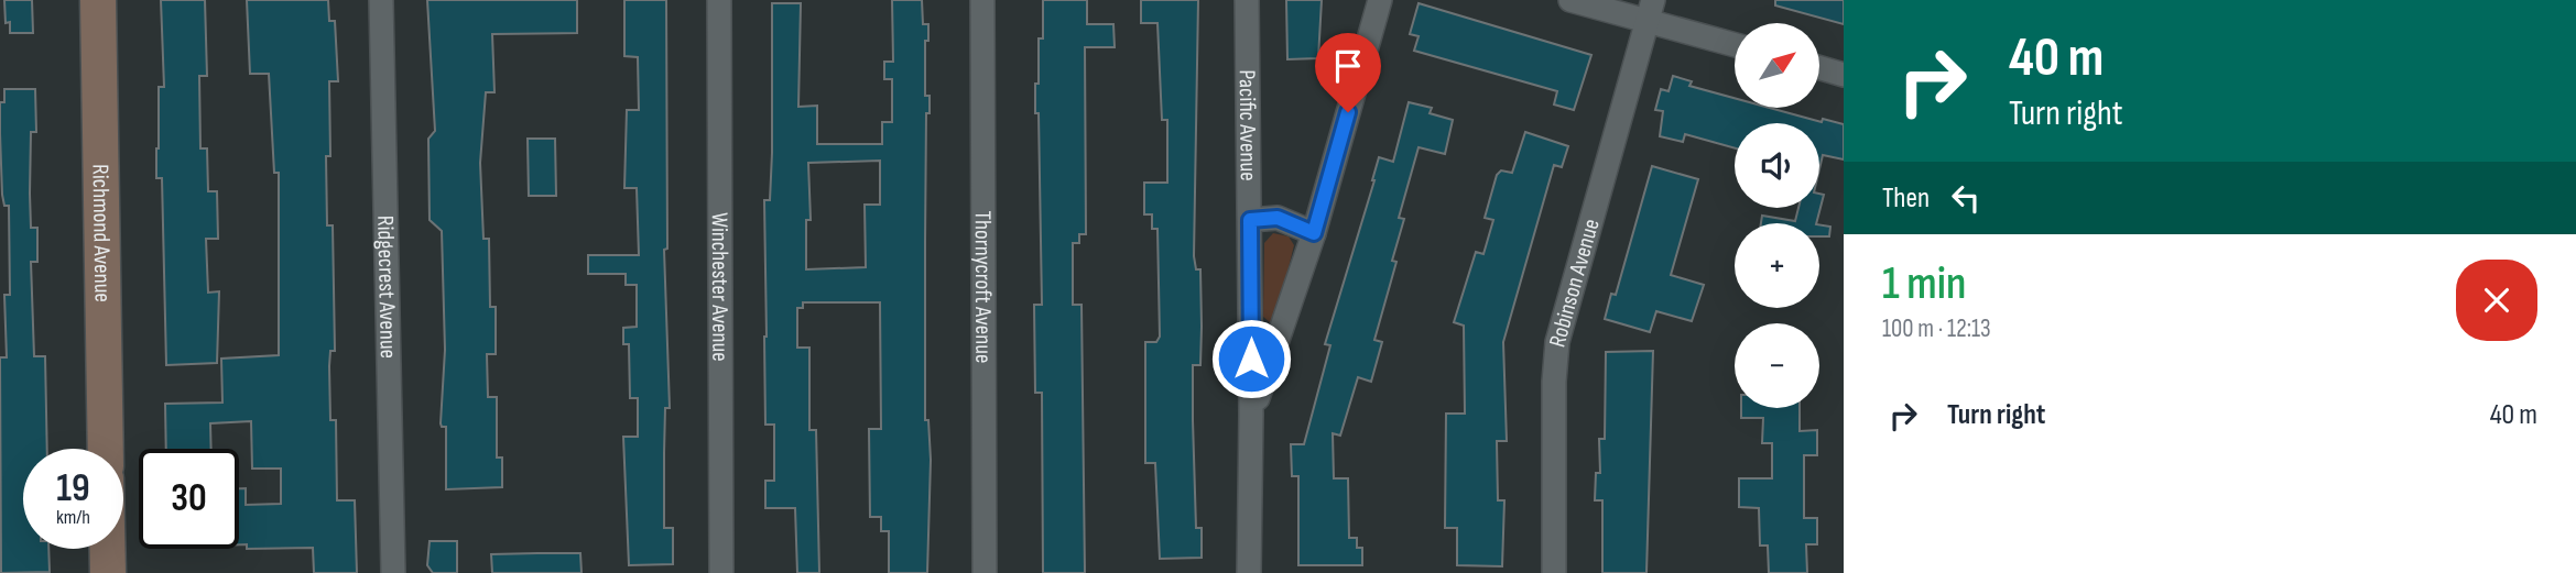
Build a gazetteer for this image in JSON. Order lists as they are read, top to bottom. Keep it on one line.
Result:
{"streets":{"main road":["Richmond Avenue"],"street":["Pacific Avenue","Robinson Avenue","Ridgecrest Avenue","Winchester Avenue","Thornycroft Avenue"]},"north":"top right","page":{"turn":["40 m","Turn right"],"map_buttons":["+","−"],"then":"Then","heading":["1 min","100 m · 12:13"],"list":[{"name":"Turn right","value":"40 m"}],"speed":"19 km/h","limit":"30"}}
